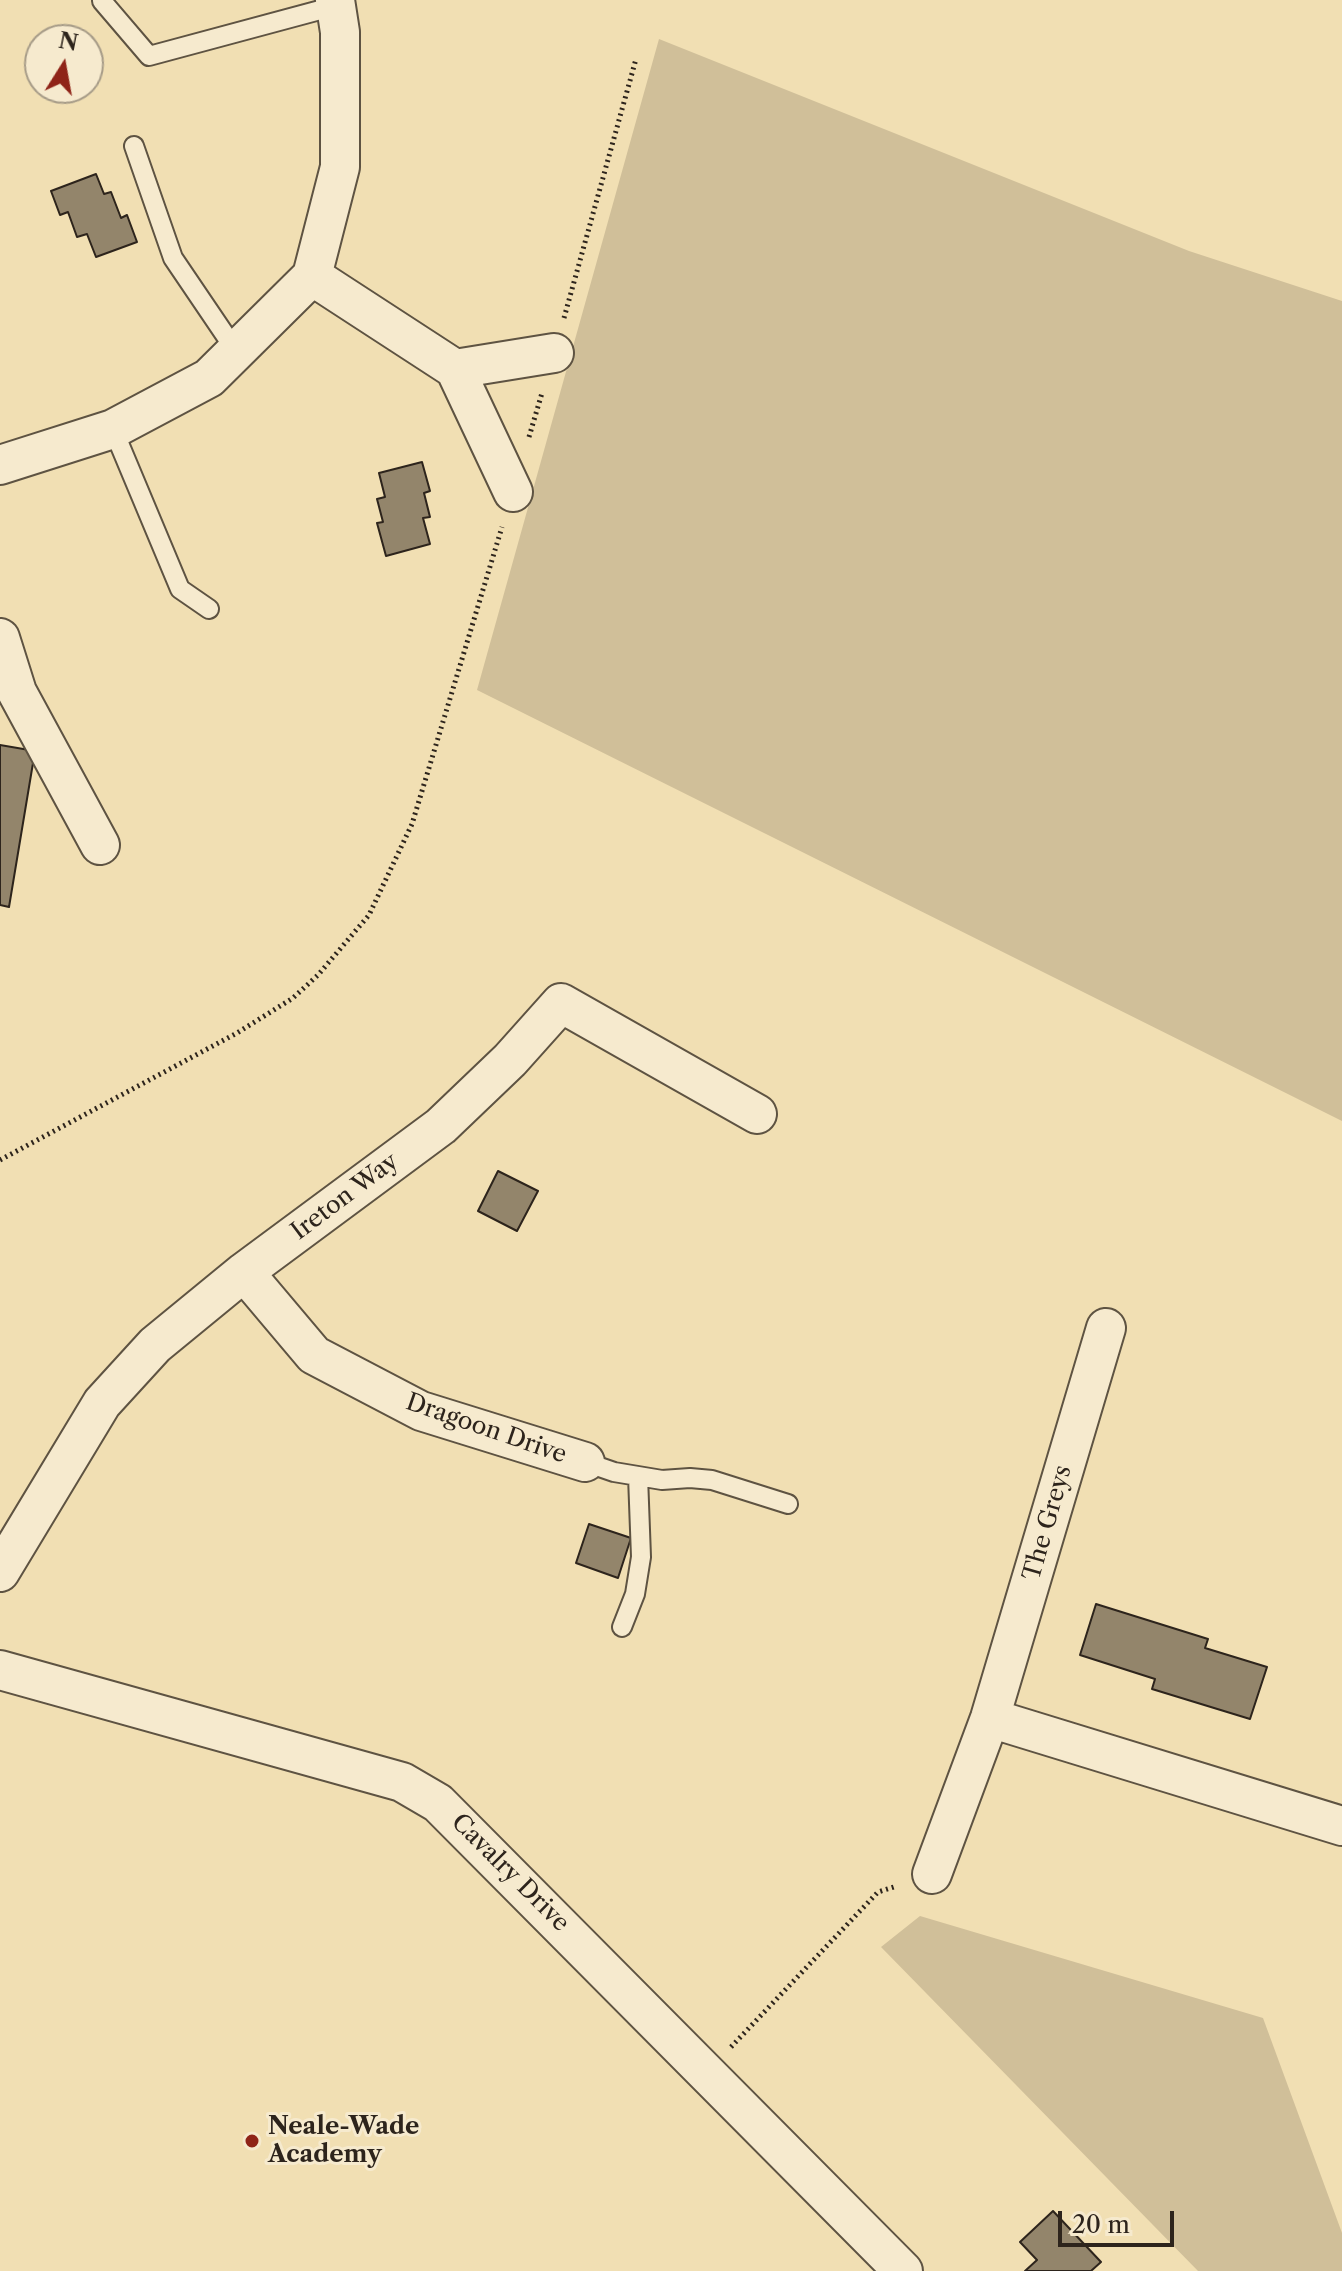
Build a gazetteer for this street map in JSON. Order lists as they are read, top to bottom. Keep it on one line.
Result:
{"streets":{"street":["Ireton Way","Dragoon Drive","The Greys","Cavalry Drive"]},"crossings":[["Ireton Way","Dragoon Drive"]],"places":["Neale-Wade Academy"],"scale_bar":"20 m","north":"top"}
